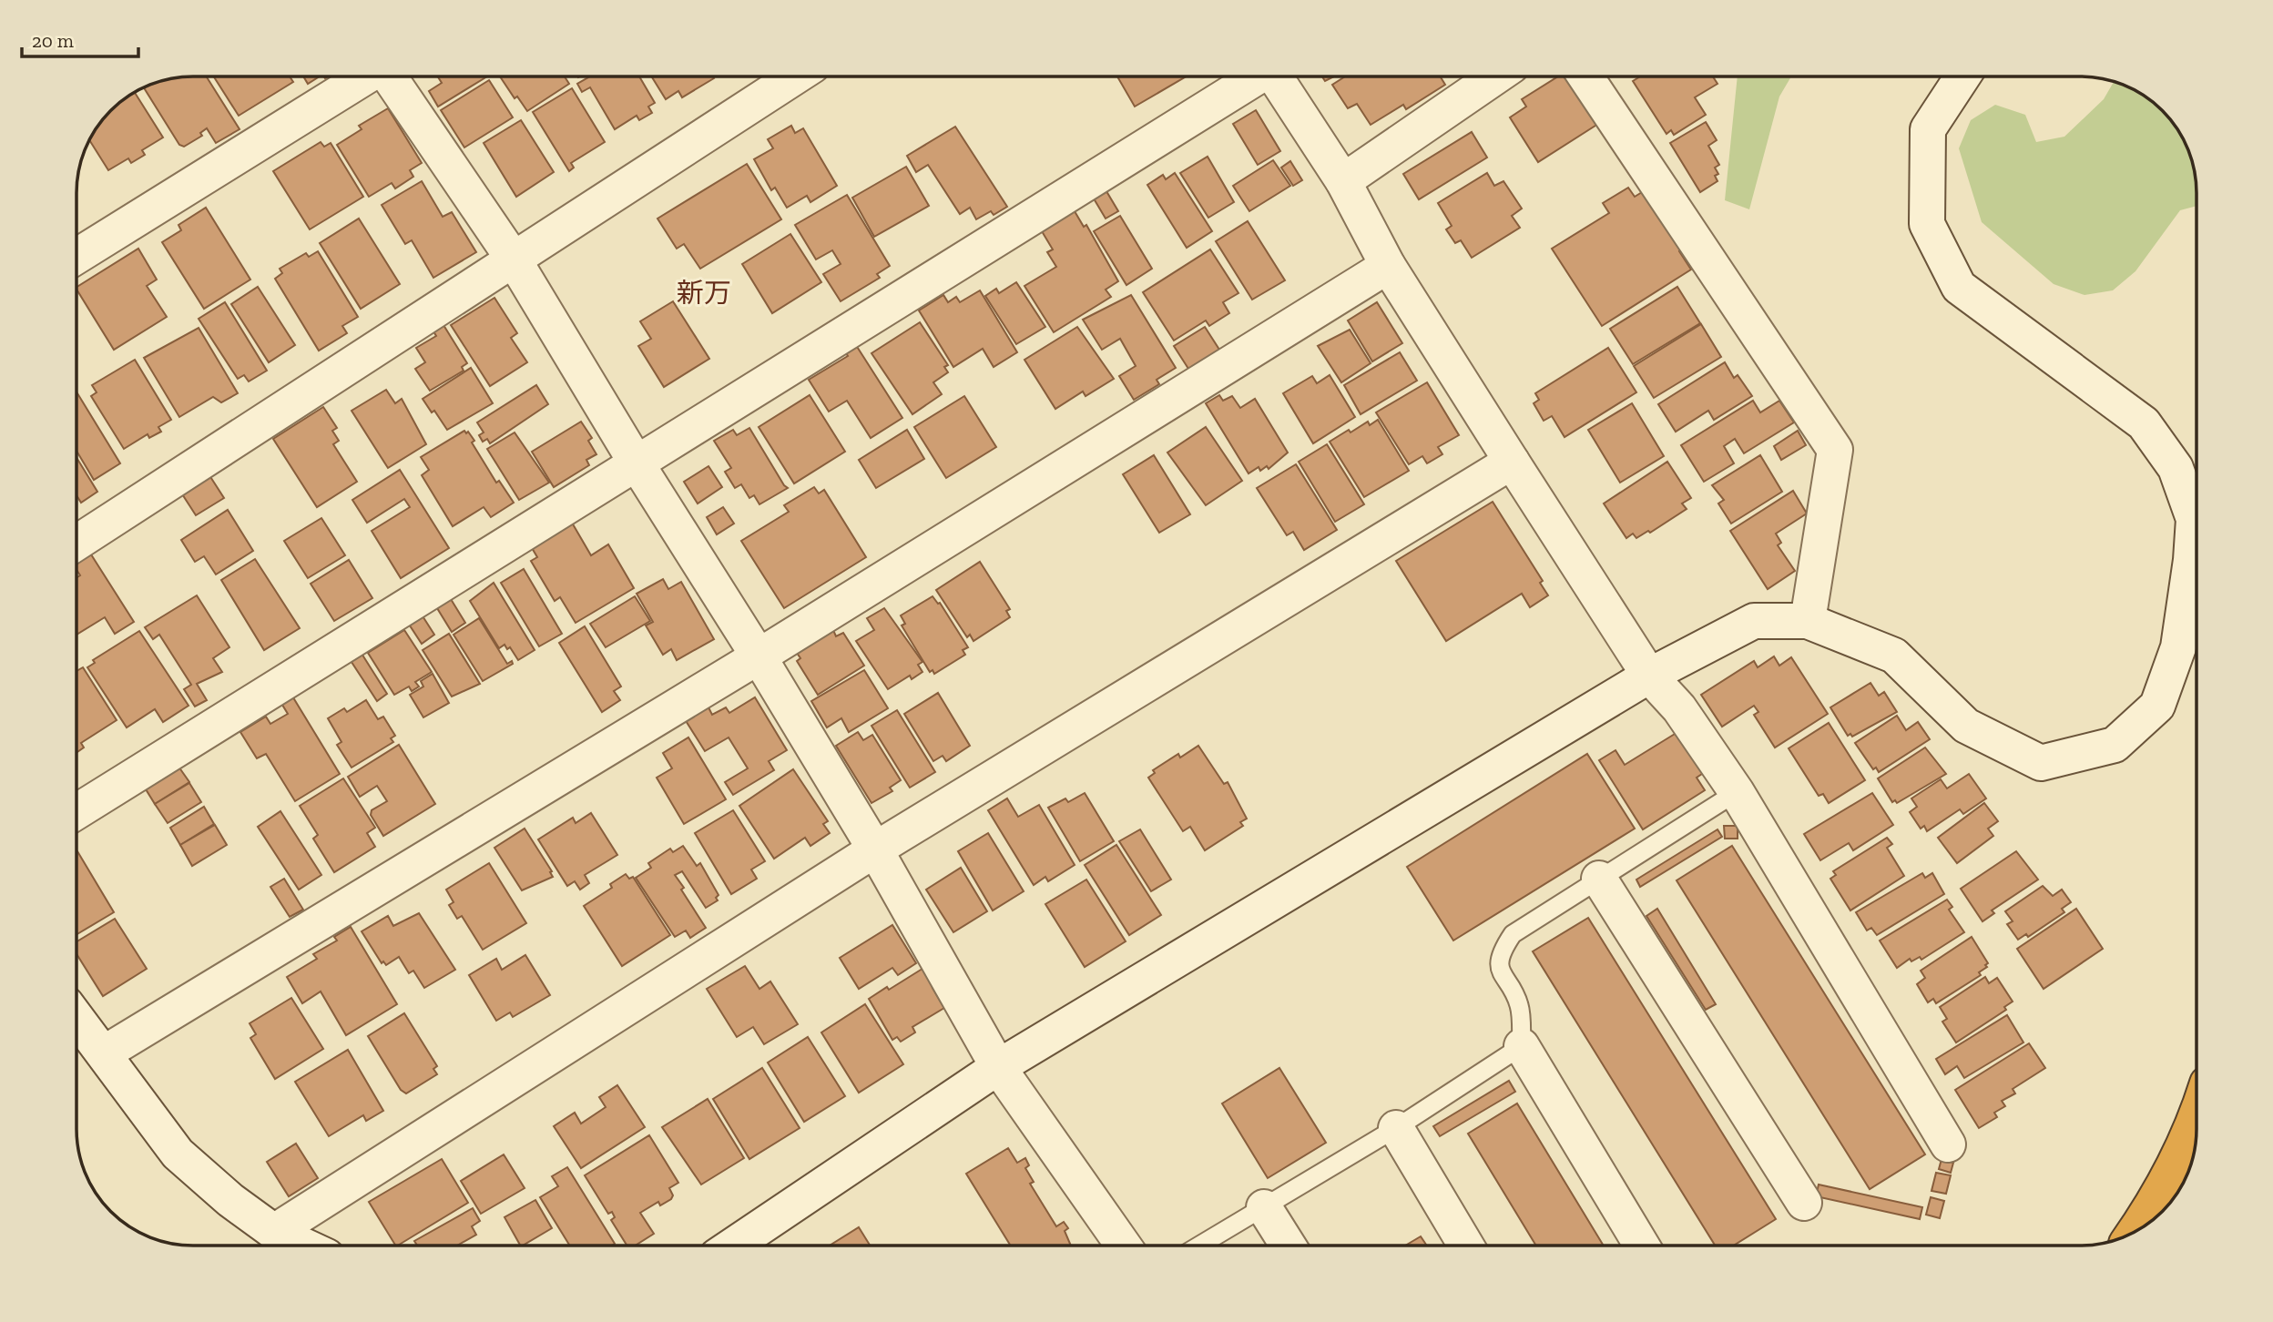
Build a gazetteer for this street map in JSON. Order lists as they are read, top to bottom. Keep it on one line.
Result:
{"districts":["新万"],"scale_bar":"20 m"}
